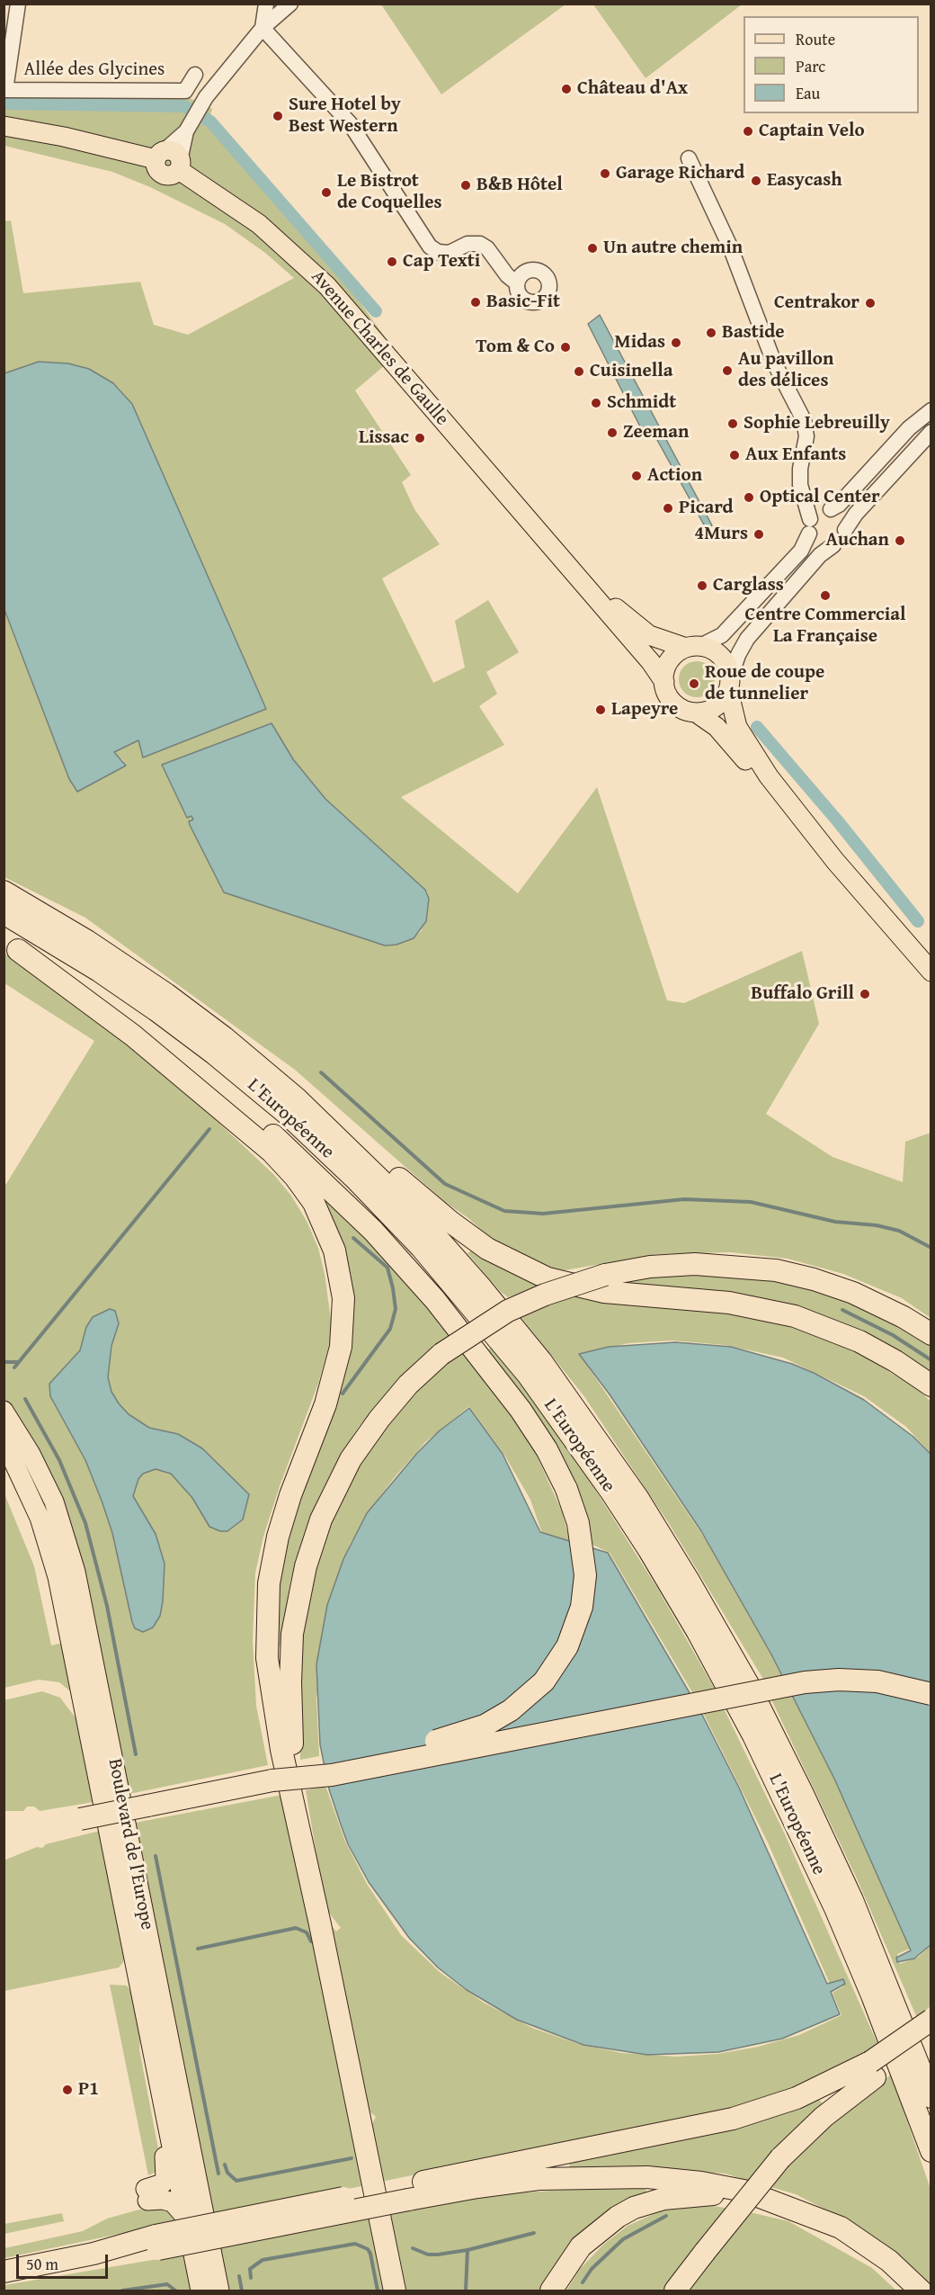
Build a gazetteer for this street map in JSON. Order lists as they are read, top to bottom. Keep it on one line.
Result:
{"streets":{"highway":["L'Européenne"],"main road":["Avenue Charles de Gaulle","Boulevard de l'Europe"],"street":["Allée des Glycines"]},"places":["Château d'Ax","Sure Hotel by Best Western","Captain Velo","Garage Richard","Easycash","B&B Hôtel","Le Bistrot de Coquelles","Un autre chemin","Cap Texti","Basic-Fit","Centrakor","Bastide","Midas","Tom & Co","Au pavillon des délices","Cuisinella","Schmidt","Sophie Lebreuilly","Zeeman","Lissac","Aux Enfants","Action","Optical Center","Picard","4Murs","Auchan","Carglass","Centre Commercial La Française","Roue de coupe de tunnelier","Lapeyre","Buffalo Grill","P1"],"legend":["Route","Parc","Eau"],"scale_bar":"50 m"}
